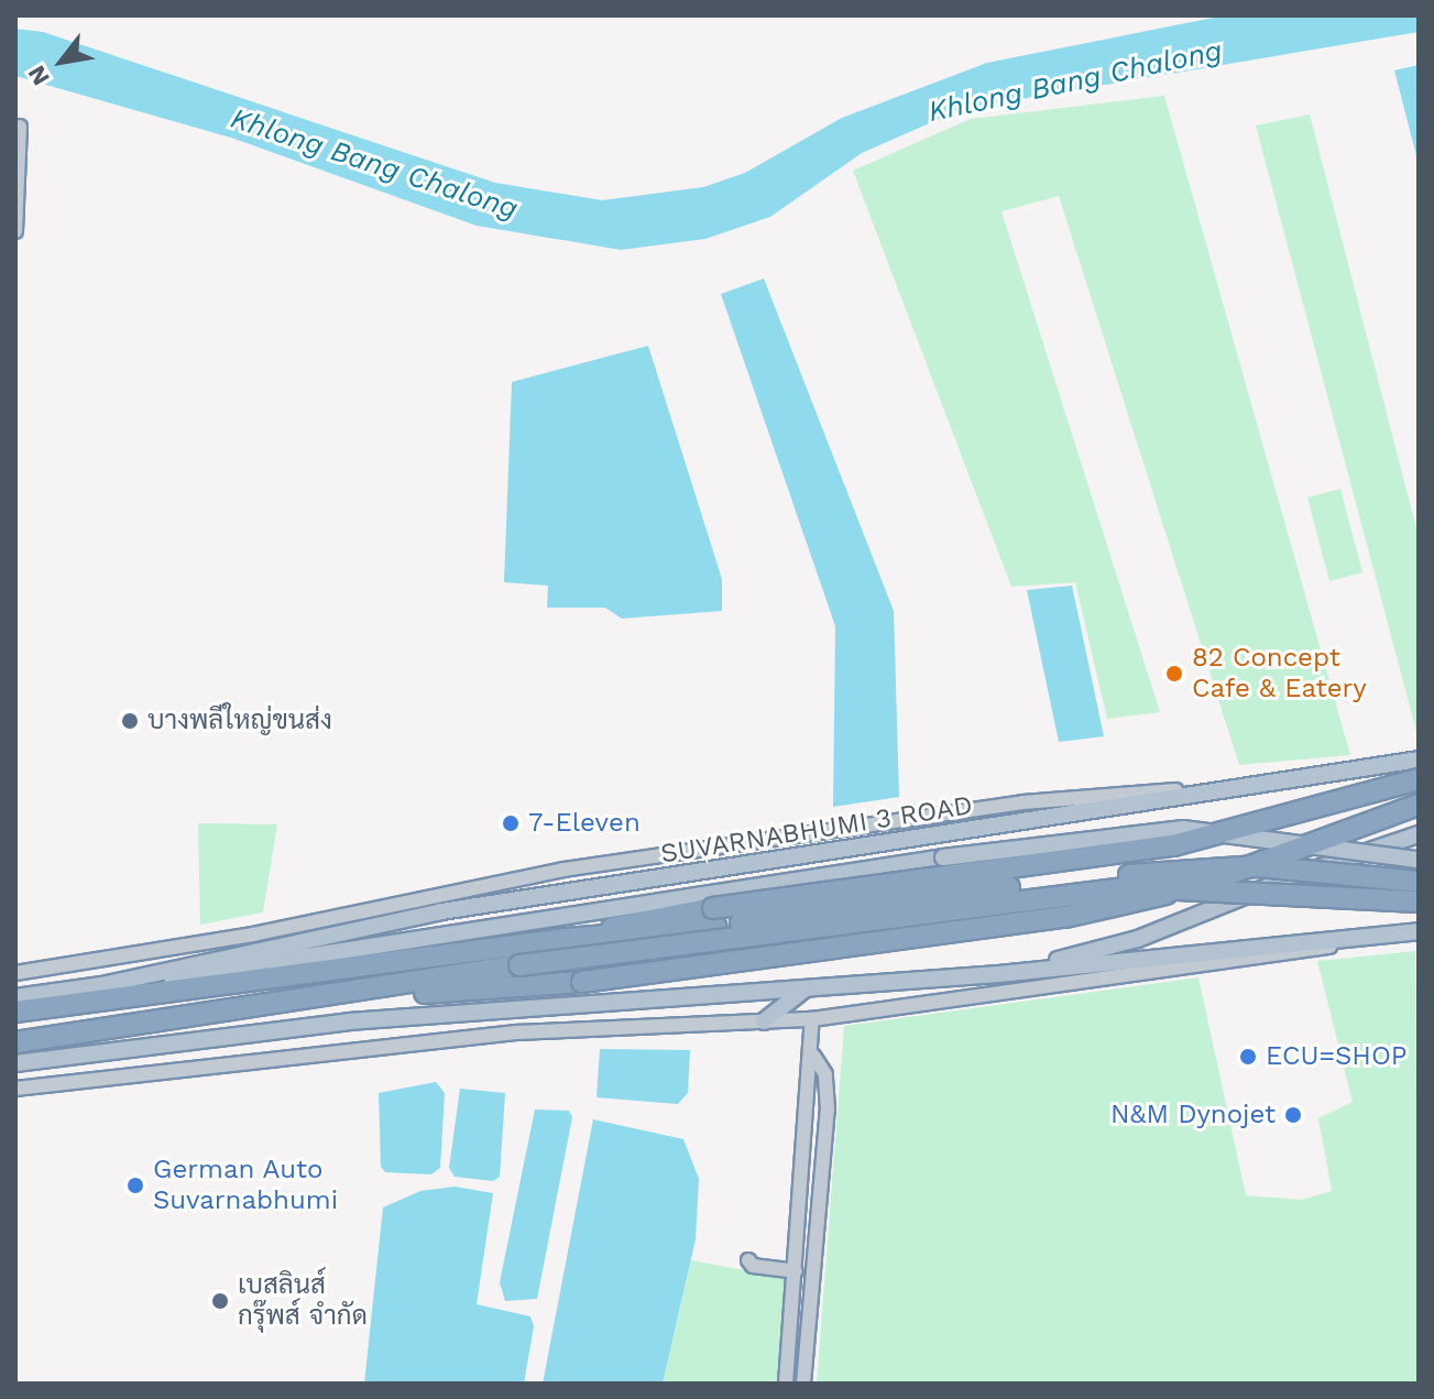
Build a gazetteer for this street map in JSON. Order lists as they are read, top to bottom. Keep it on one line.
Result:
{"streets":{"main road":["SUVARNABHUMI 3 ROAD"]},"water":["Khlong Bang Chalong"],"places":["82 Concept Cafe & Eatery","บางพลีใหญ่ขนส่ง","7-Eleven","ECU=SHOP","N&M Dynojet","German Auto Suvarnabhumi","เบสลินส์ กรุ๊พส์ จำกัด"],"north":"bottom left"}
